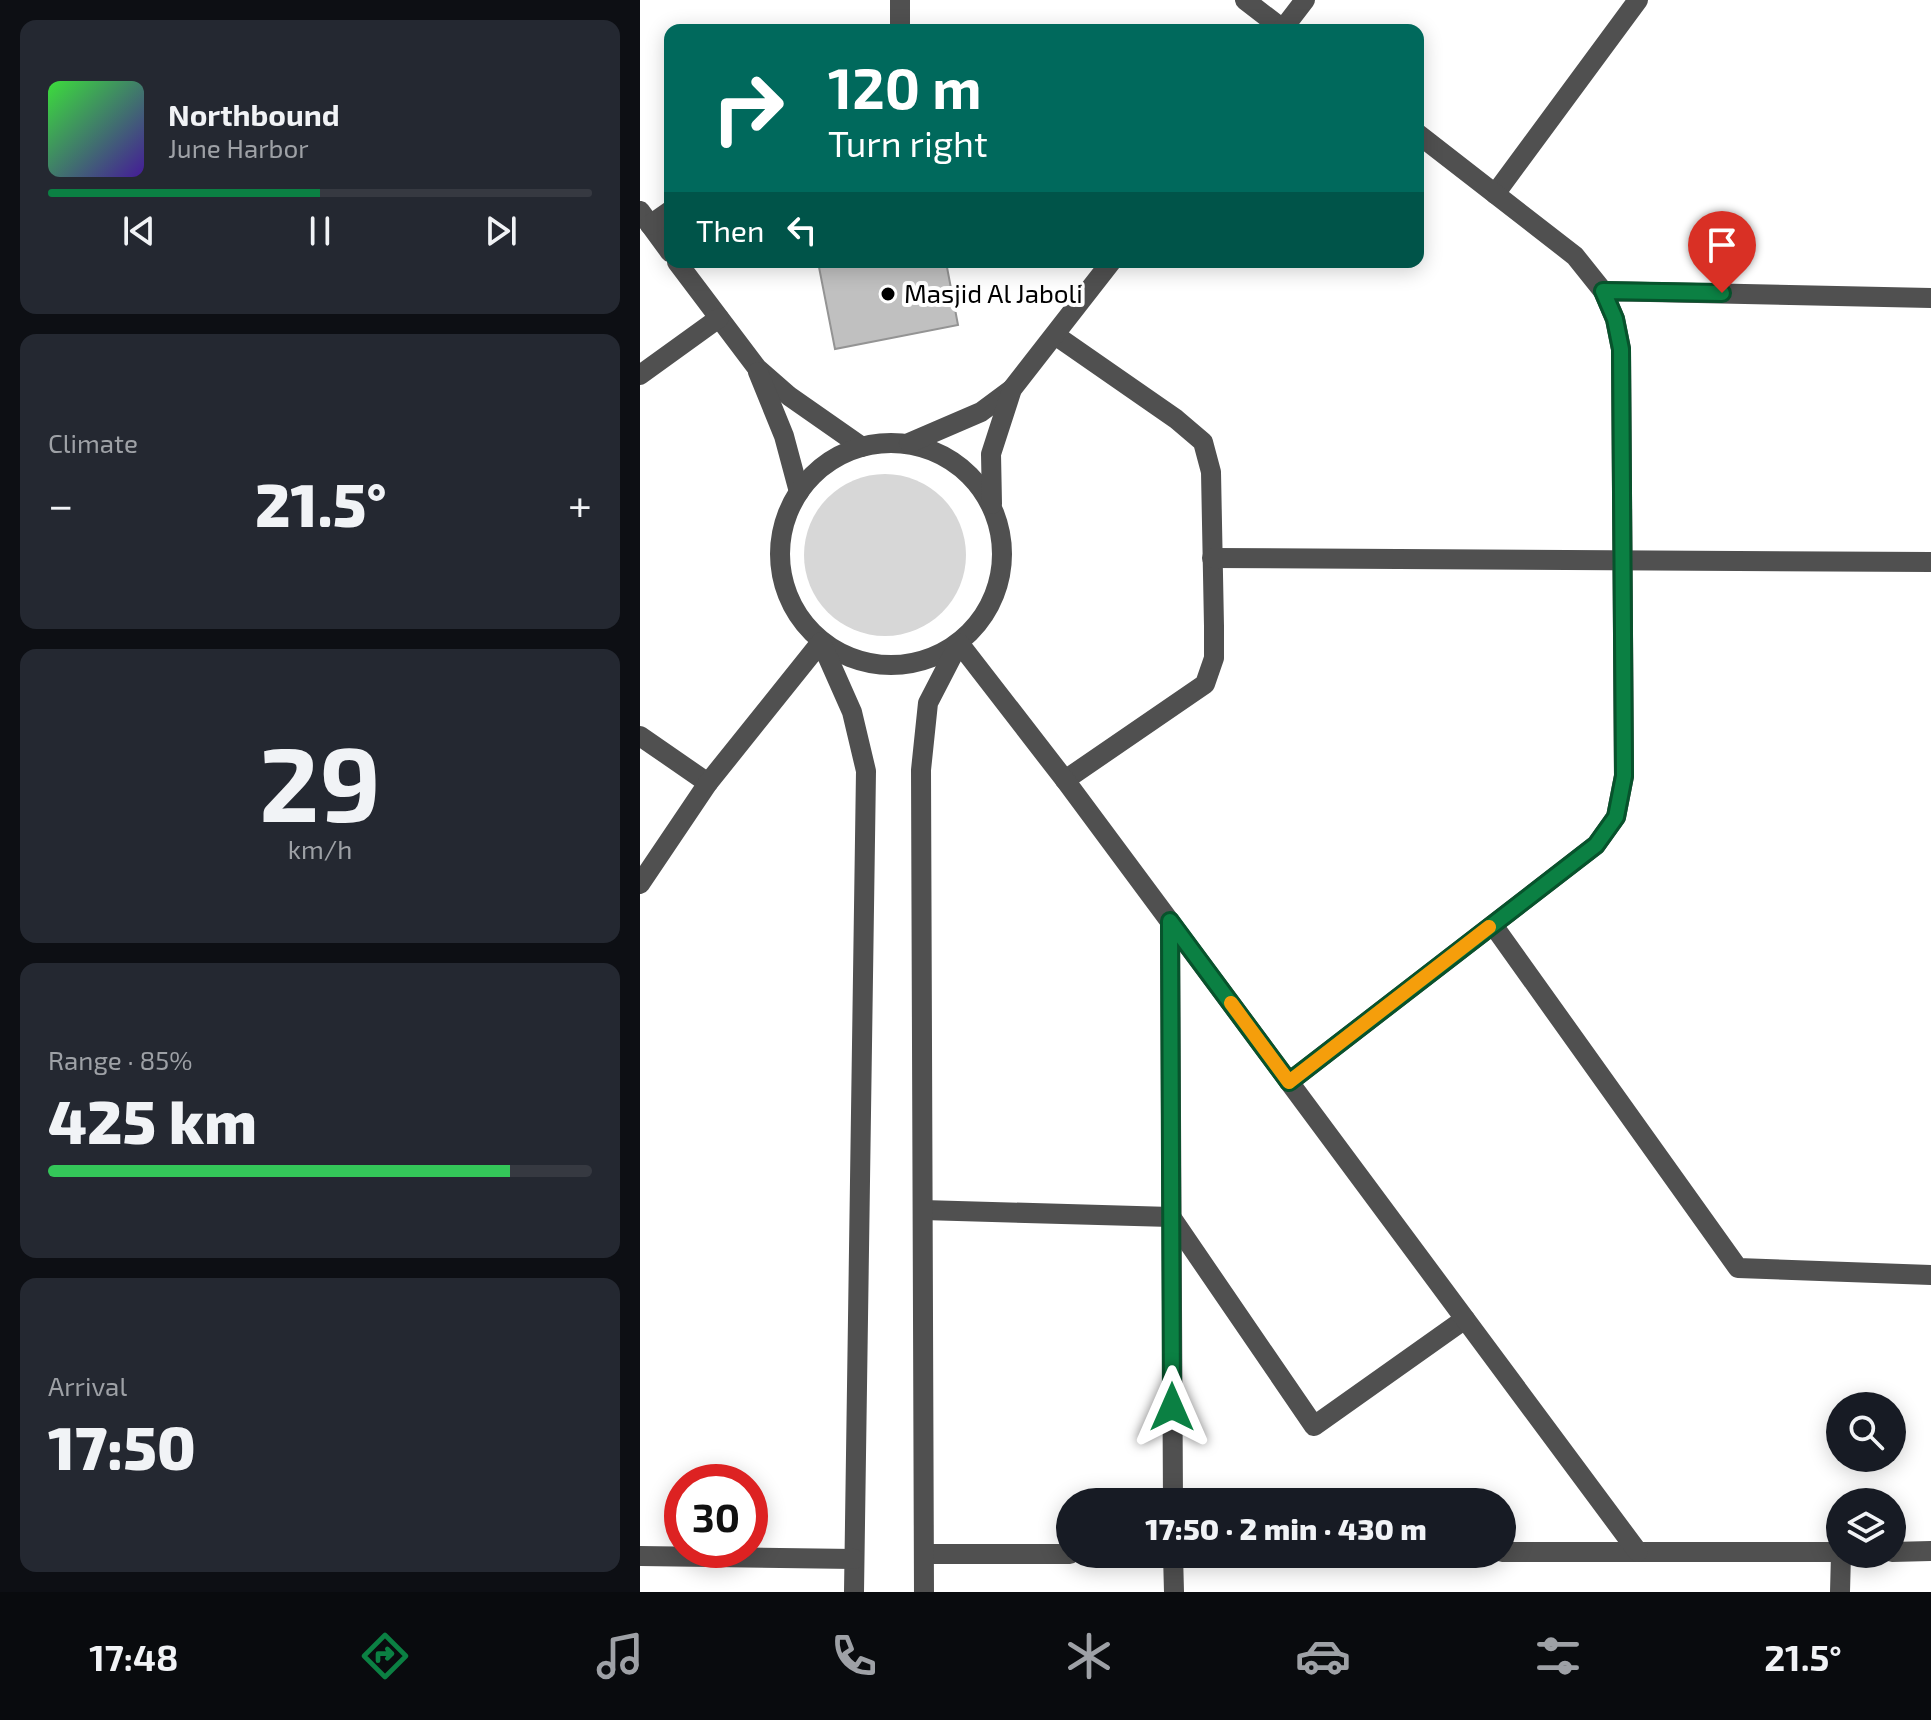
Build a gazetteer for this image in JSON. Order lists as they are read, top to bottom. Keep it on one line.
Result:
{"places":["Masjid Al Jaboli"],"page":{"turn":["120 m","Turn right"],"song":["Northbound","June Harbor"],"then":"Then","tile":["Climate",["29","km/h"],["Range · 85%","425 km"],["Arrival","17:50"]],"heat":["−","21.5°","+"],"limit":"30","trip":"17:50 · 2 min · 430 m","tabs":["17:48","21.5°"]}}
